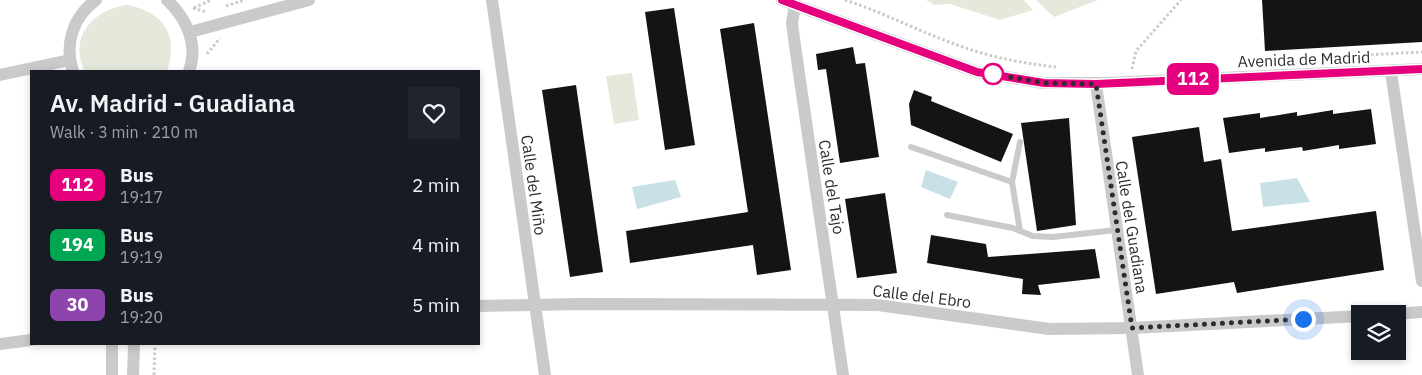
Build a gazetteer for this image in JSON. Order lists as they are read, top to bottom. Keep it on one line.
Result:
{"streets":{"street":["Avenida de Madrid","Calle del Miño","Calle del Tajo","Calle del Guadiana","Calle del Ebro"]},"crossings":[["Avenida de Madrid","Calle del Tajo"],["Avenida de Madrid","Calle del Guadiana"],["Calle del Miño","Calle del Ebro"],["Calle del Tajo","Calle del Ebro"],["Calle del Guadiana","Calle del Ebro"]],"lines":["bus line 112"],"page":{"on_map":"112","heading":["Av. Madrid - Guadiana","Walk · 3 min · 210 m"],"list":[{"mark":"112","name":"Bus","note":"19:17","value":"2 min"},{"mark":"194","name":"Bus","note":"19:19","value":"4 min"},{"mark":"30","name":"Bus","note":"19:20","value":"5 min"}]}}
